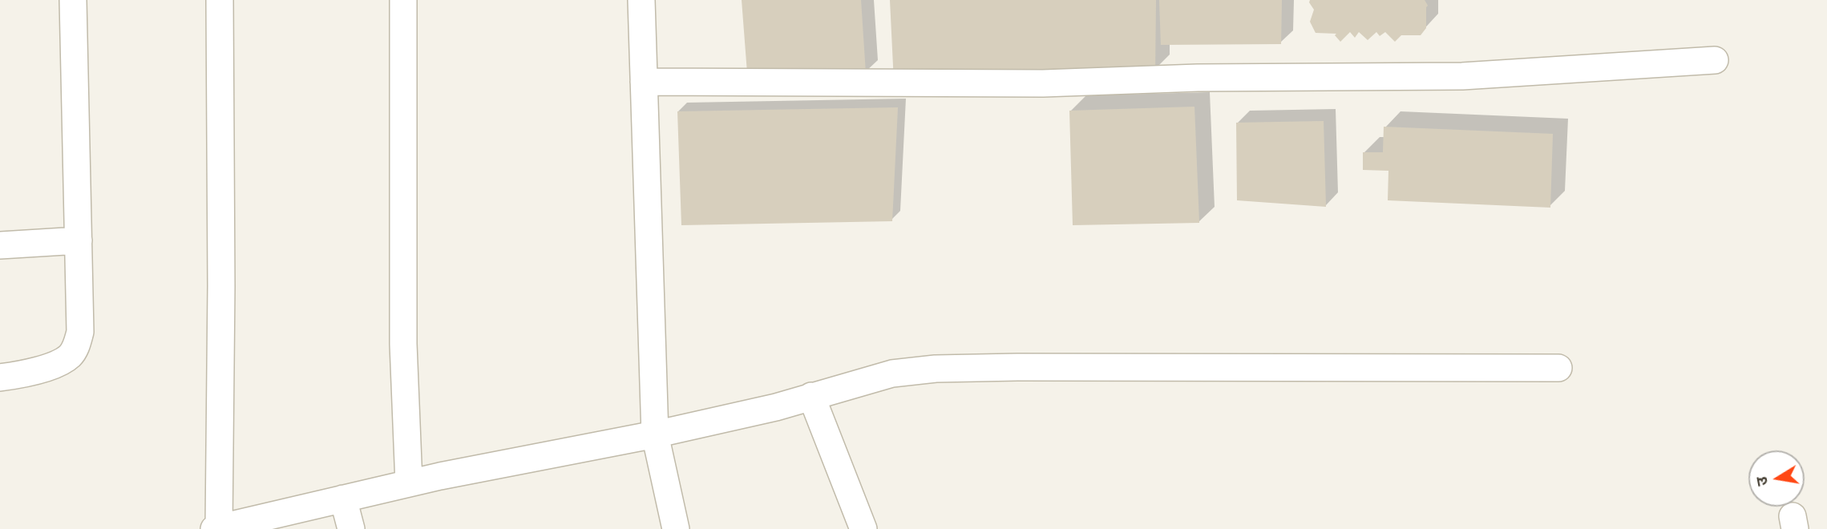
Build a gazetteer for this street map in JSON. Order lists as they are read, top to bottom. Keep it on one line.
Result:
{"north":"left"}
